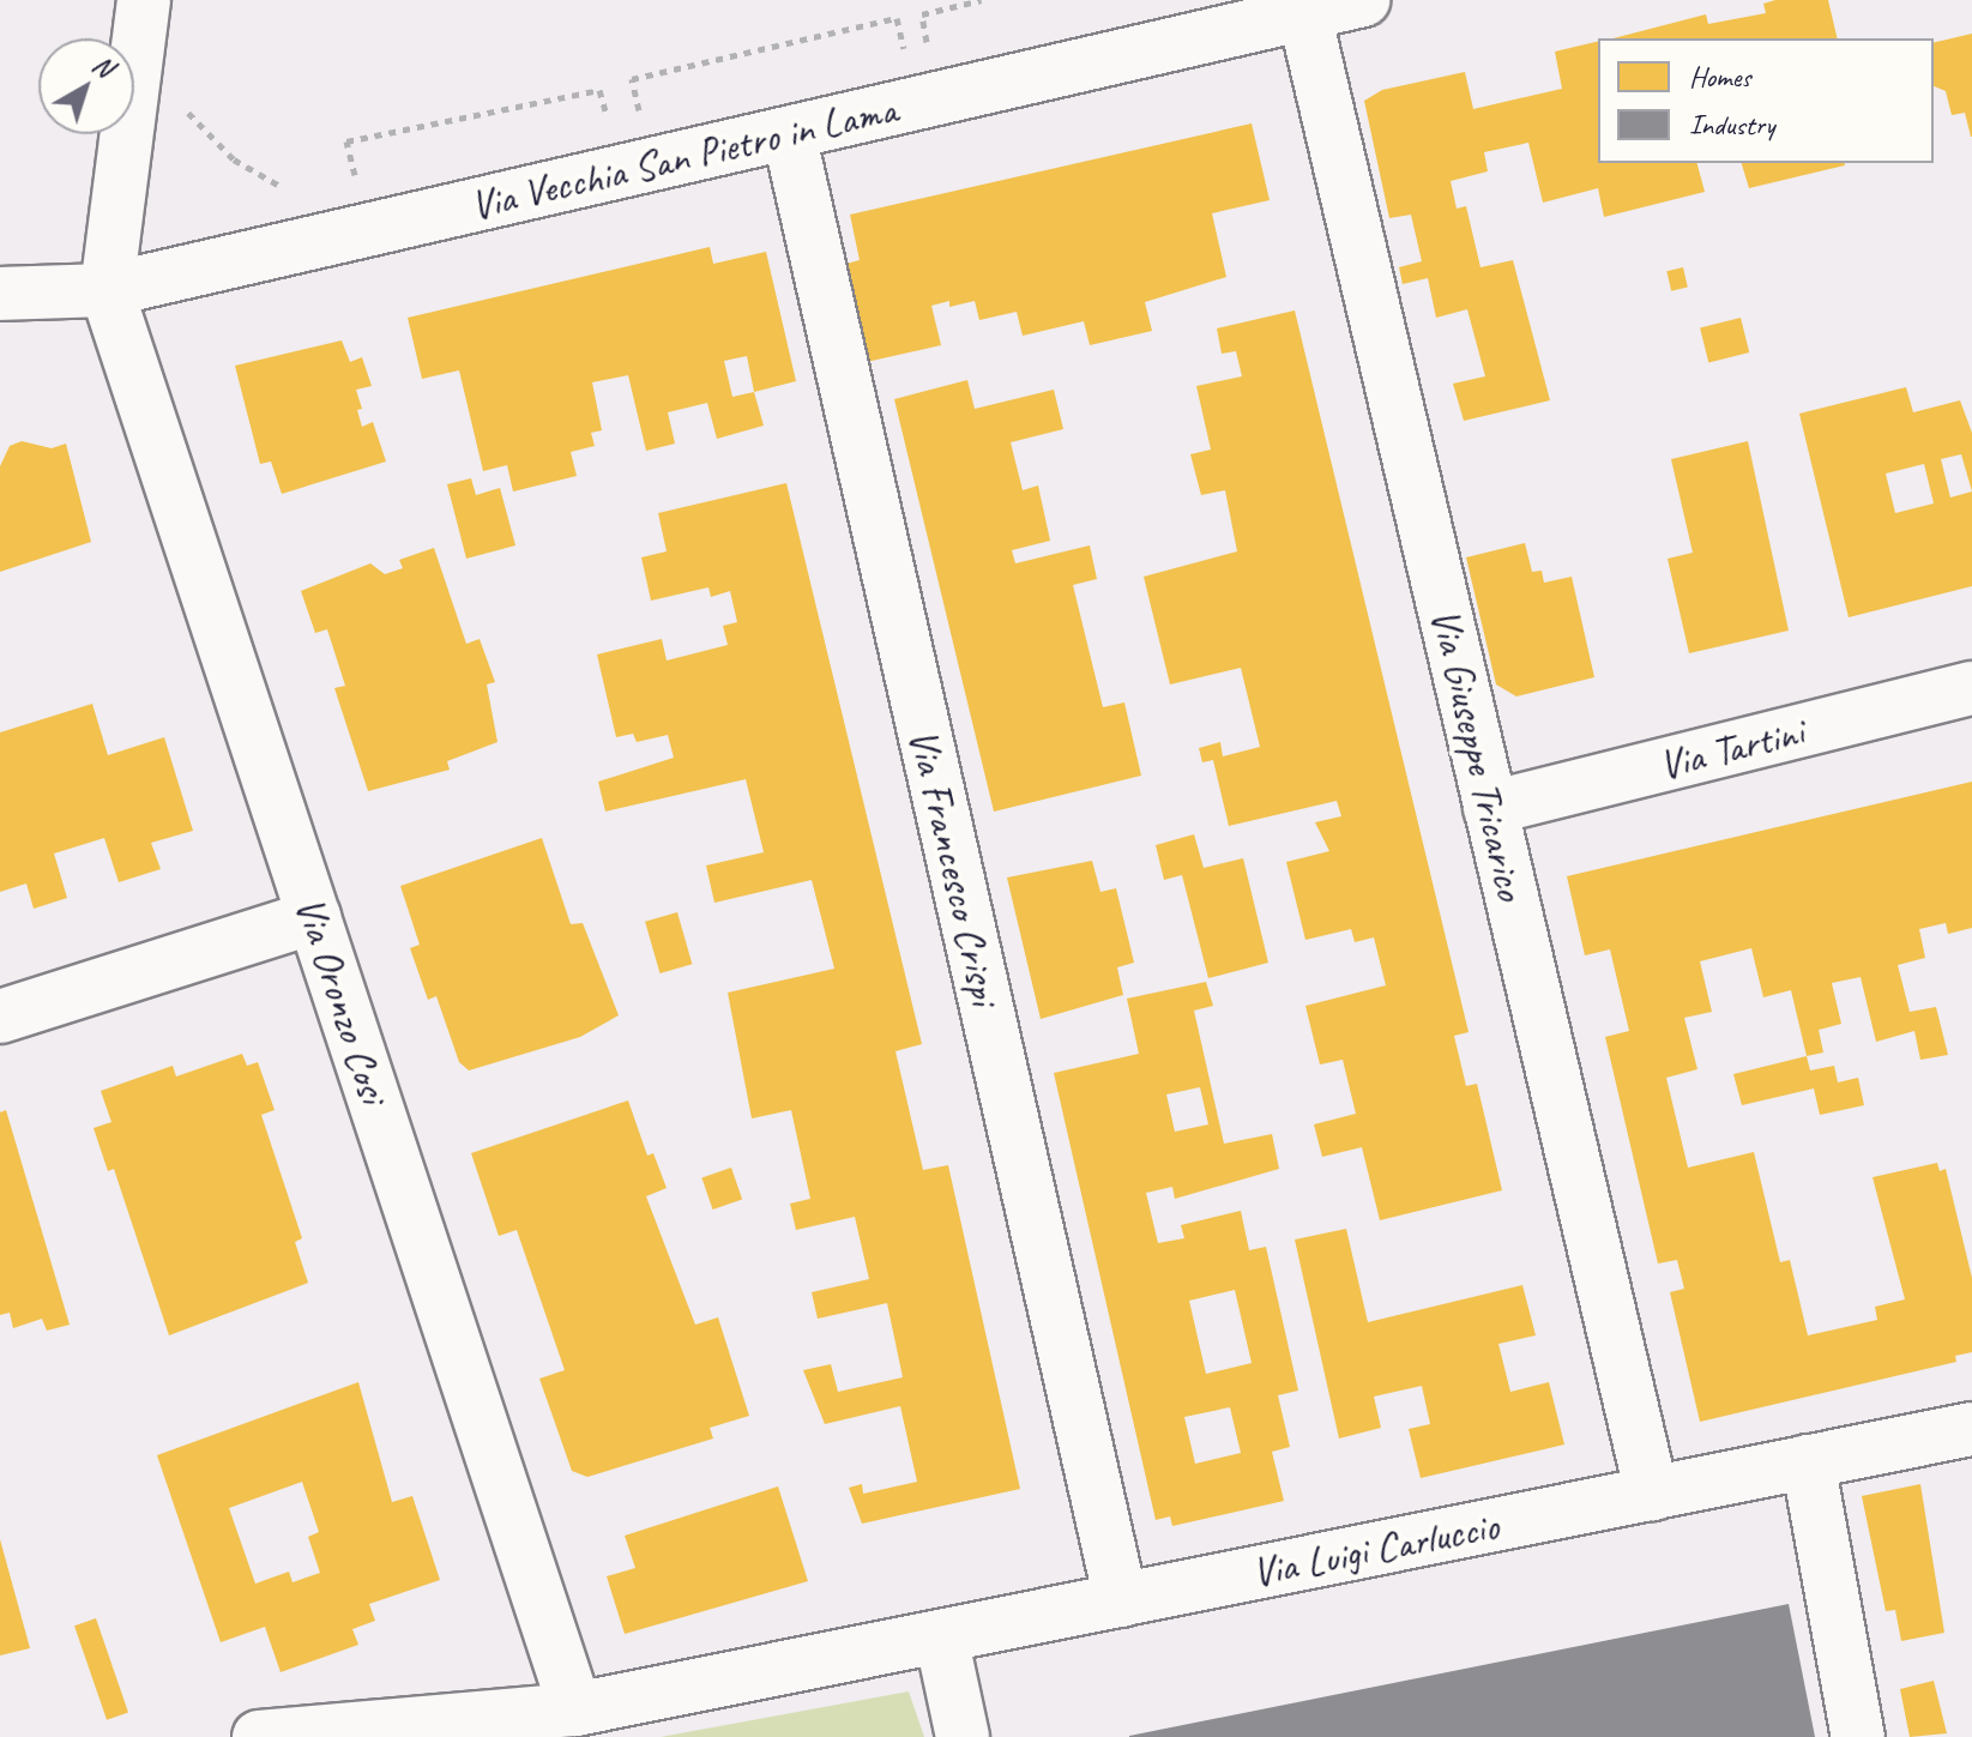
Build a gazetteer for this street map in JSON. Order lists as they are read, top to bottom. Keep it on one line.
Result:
{"streets":{"street":["Via Vecchia San Pietro in Lama","Via Tartini","Via Giuseppe Tricarico","Via Francesco Crispi","Via Oronzo Cosi","Via Luigi Carluccio"]},"crossings":[["Via Vecchia San Pietro in Lama","Via Giuseppe Tricarico"],["Via Vecchia San Pietro in Lama","Via Francesco Crispi"],["Via Vecchia San Pietro in Lama","Via Oronzo Cosi"],["Via Tartini","Via Giuseppe Tricarico"],["Via Giuseppe Tricarico","Via Luigi Carluccio"],["Via Francesco Crispi","Via Luigi Carluccio"],["Via Oronzo Cosi","Via Luigi Carluccio"]],"legend":["Homes","Industry"],"north":"top right"}
